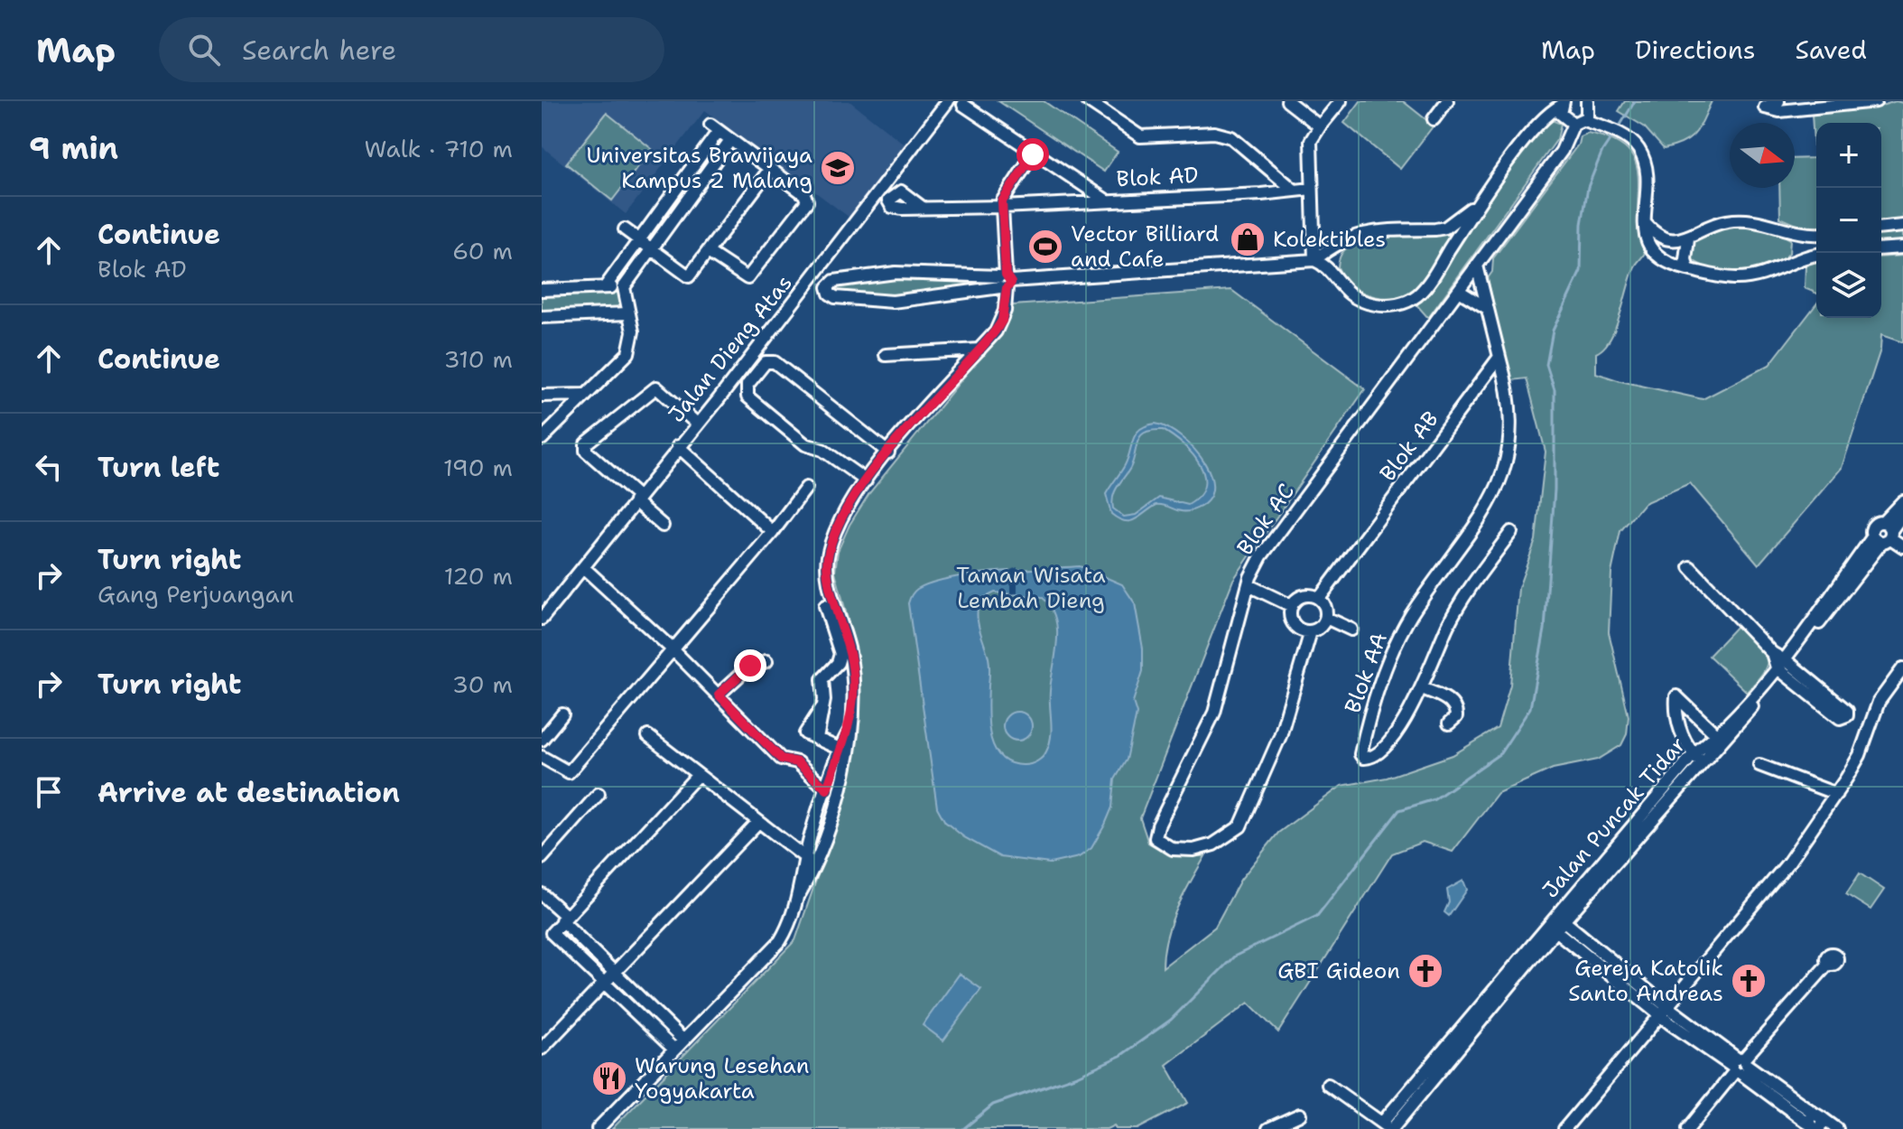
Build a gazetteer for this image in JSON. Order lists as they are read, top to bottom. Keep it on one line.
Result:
{"streets":{"street":["Blok AD","Jalan Dieng Atas","Blok AB","Blok AC","Blok AA","Jalan Puncak Tidar"]},"crossings":[["Blok AB","Blok AC"],["Blok AB","Blok AA"]],"parks":["Taman Wisata Lembah Dieng"],"places":{"school or university":["Universitas Brawijaya Kampus 2 Malang"],"shop":["Kolektibles"],"sports":["Vector Billiard and Cafe"],"church":["GBI Gideon","Gereja Katolik Santo Andreas"],"restaurant":["Warung Lesehan Yogyakarta"]},"north":"right","page":{"header":"Map","search":"Search here","nav":["Map","Directions","Saved"],"heading":["9 min","Walk · 710 m"],"map_buttons":["+","−"],"list":[["Continue","Blok AD","60 m"],["Continue","310 m"],["Turn left","190 m"],["Turn right","Gang Perjuangan","120 m"],["Turn right","30 m"],"Arrive at destination"]}}
